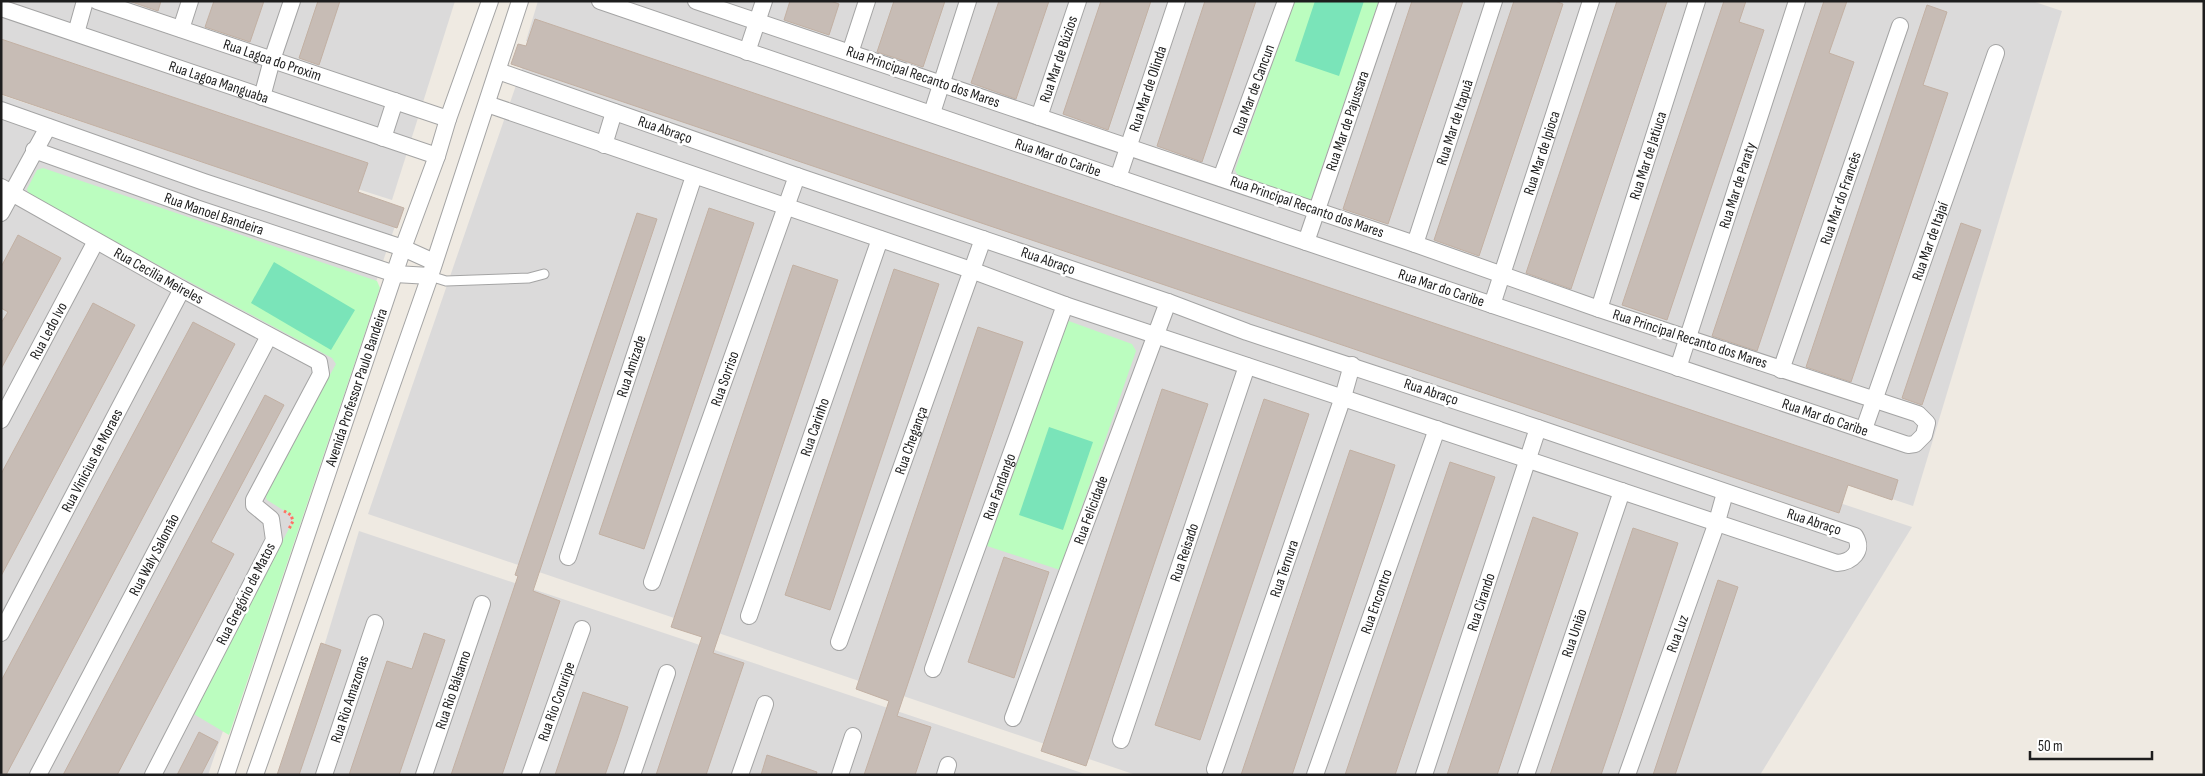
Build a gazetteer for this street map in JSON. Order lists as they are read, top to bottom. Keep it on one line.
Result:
{"streets":{"street":["Rua Mar de Búzios","Rua Lagoa do Proxim","Rua Principal Recanto dos Mares","Rua Lagoa Manguaba","Rua Mar de Olinda","Rua Mar de Cancun","Rua Mar de Pajussara","Rua Mar de Itapuã","Rua Abraço","Rua Mar de Ipioca","Rua Mar de Jatiuca","Rua Mar do Caribe","Rua Mar de Paraty","Rua Mar do Francês","Rua Manoel Bandeira","Rua Mar de Itajaí","Rua Cecilia Meireles","Rua Ledo Ivo","Rua Amizade","Rua Sorriso","Avenida Professor Paulo Bandeira","Rua Carinho","Rua Chegança","Rua Vinicius de Moraes","Rua Fandango","Rua Felicidade","Rua Reisado","Rua Waly Salomão","Rua Ternura","Rua Gregório de Matos","Rua Cirando","Rua Encontro","Rua União","Rua Luz","Rua Rio Bálsamo","Rua Rio Amazonas","Rua Rio Coruripe"]},"crossings":[["Rua Mar de Búzios","Rua Principal Recanto dos Mares"],["Rua Lagoa do Proxim","Avenida Professor Paulo Bandeira"],["Rua Principal Recanto dos Mares","Rua Mar de Olinda"],["Rua Principal Recanto dos Mares","Rua Mar de Cancun"],["Rua Principal Recanto dos Mares","Rua Mar de Pajussara"],["Rua Principal Recanto dos Mares","Rua Mar de Itapuã"],["Rua Principal Recanto dos Mares","Rua Mar de Ipioca"],["Rua Principal Recanto dos Mares","Rua Mar de Jatiuca"],["Rua Principal Recanto dos Mares","Rua Mar do Caribe"],["Rua Principal Recanto dos Mares","Rua Mar de Paraty"],["Rua Principal Recanto dos Mares","Rua Mar do Francês"],["Rua Principal Recanto dos Mares","Rua Mar de Itajaí"],["Rua Lagoa Manguaba","Avenida Professor Paulo Bandeira"],["Rua Mar de Olinda","Rua Mar do Caribe"],["Rua Mar de Pajussara","Rua Mar do Caribe"],["Rua Abraço","Rua Amizade"],["Rua Abraço","Rua Sorriso"],["Rua Abraço","Rua Carinho"],["Rua Abraço","Rua Chegança"],["Rua Abraço","Rua Fandango"],["Rua Abraço","Rua Felicidade"],["Rua Abraço","Rua Reisado"],["Rua Abraço","Rua Ternura"],["Rua Abraço","Rua Cirando"],["Rua Abraço","Rua Encontro"],["Rua Abraço","Rua União"],["Rua Abraço","Rua Luz"],["Rua Mar de Ipioca","Rua Mar do Caribe"],["Rua Mar do Caribe","Rua Mar de Paraty"],["Rua Mar do Caribe","Rua Mar de Itajaí"],["Rua Manoel Bandeira","Avenida Professor Paulo Bandeira"],["Rua Cecilia Meireles","Rua Ledo Ivo"],["Rua Cecilia Meireles","Rua Vinicius de Moraes"],["Rua Cecilia Meireles","Rua Waly Salomão"],["Rua Cecilia Meireles","Rua Gregório de Matos"]],"scale_bar":"50 m"}
